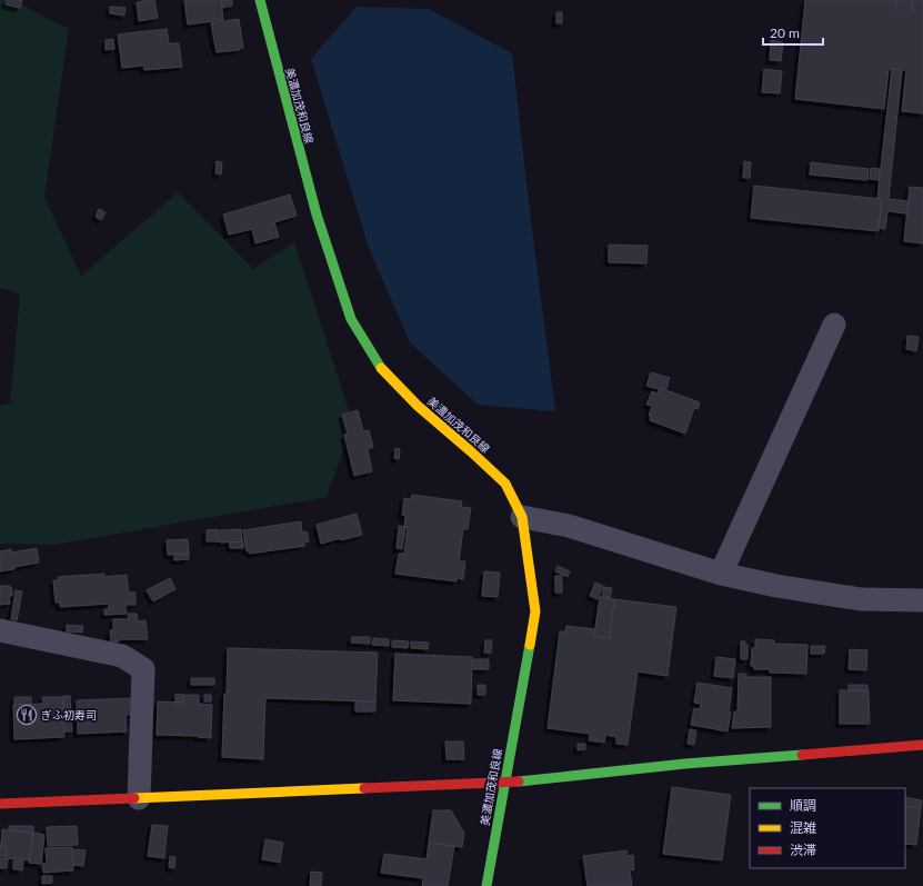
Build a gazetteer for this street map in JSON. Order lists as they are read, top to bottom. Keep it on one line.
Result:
{"streets":{"main road":["美濃加茂和良線"]},"places":{"restaurant":["ぎふ初寿司"]},"legend":["順調","混雑","渋滞"],"scale_bar":"20 m"}
